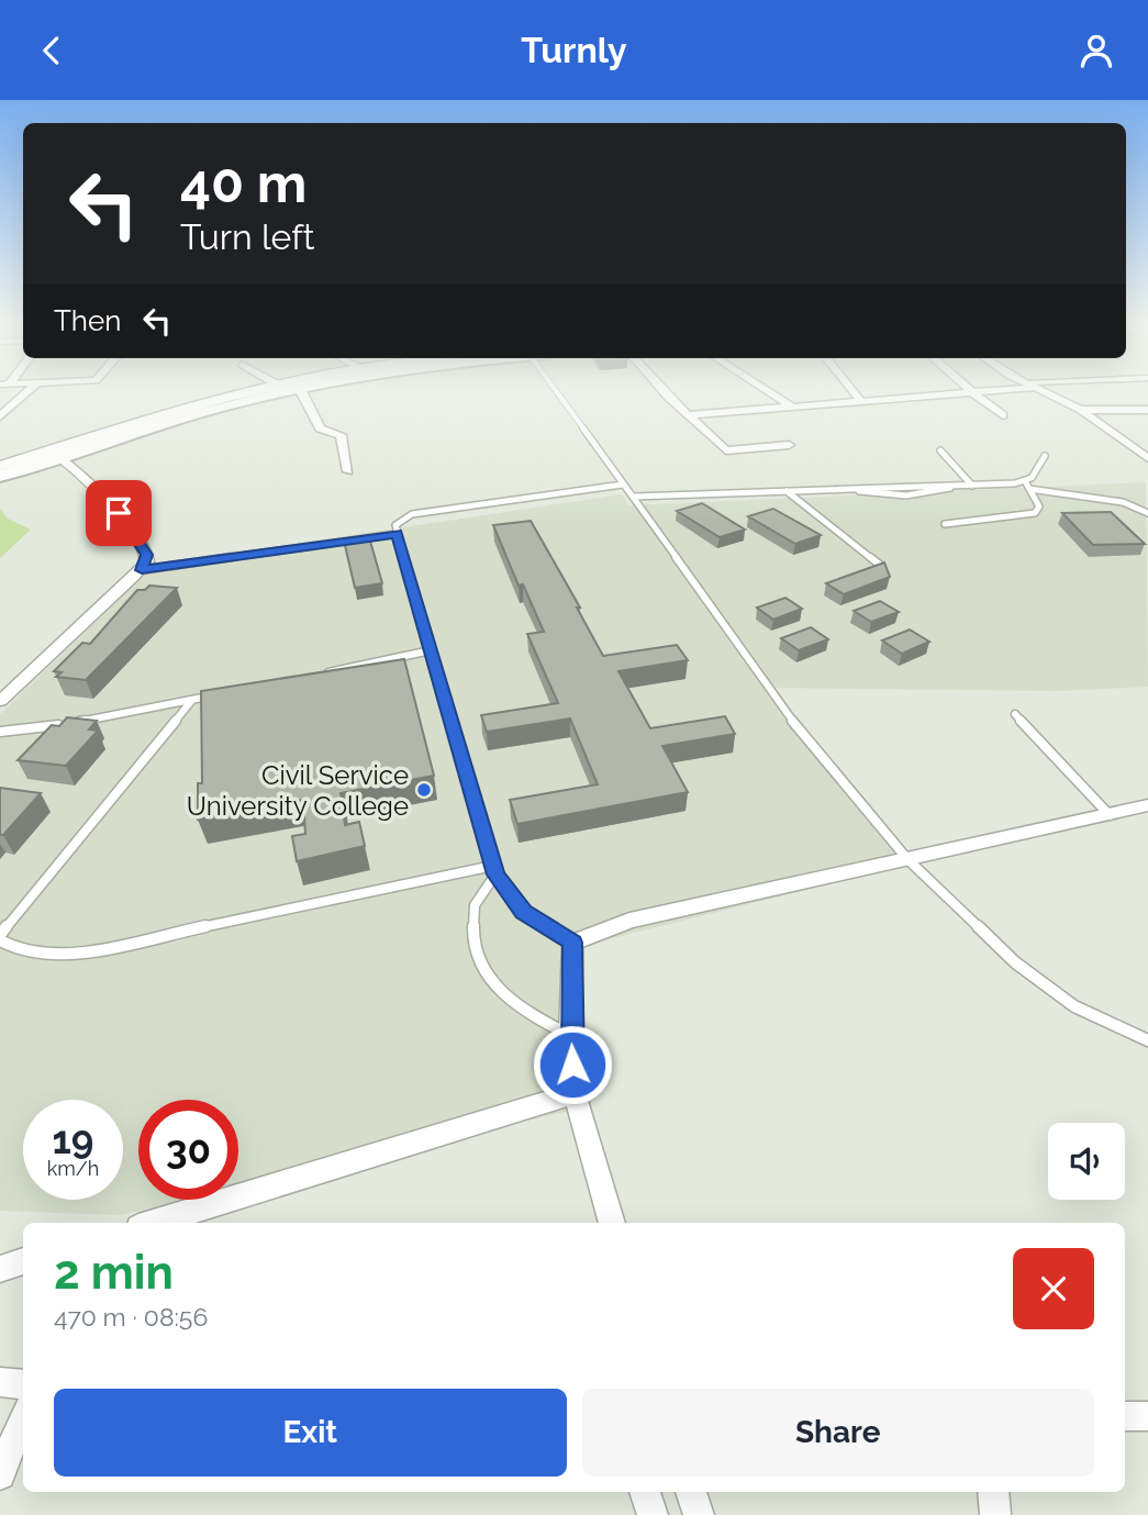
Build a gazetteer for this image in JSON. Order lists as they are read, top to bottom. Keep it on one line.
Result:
{"places":["Civil Service University College"],"page":{"header":"Turnly","turn":["40 m","Turn left"],"then":"Then","speed":"19 km/h","limit":"30","heading":["2 min","470 m · 08:56"],"buttons":["Exit","Share"]}}
